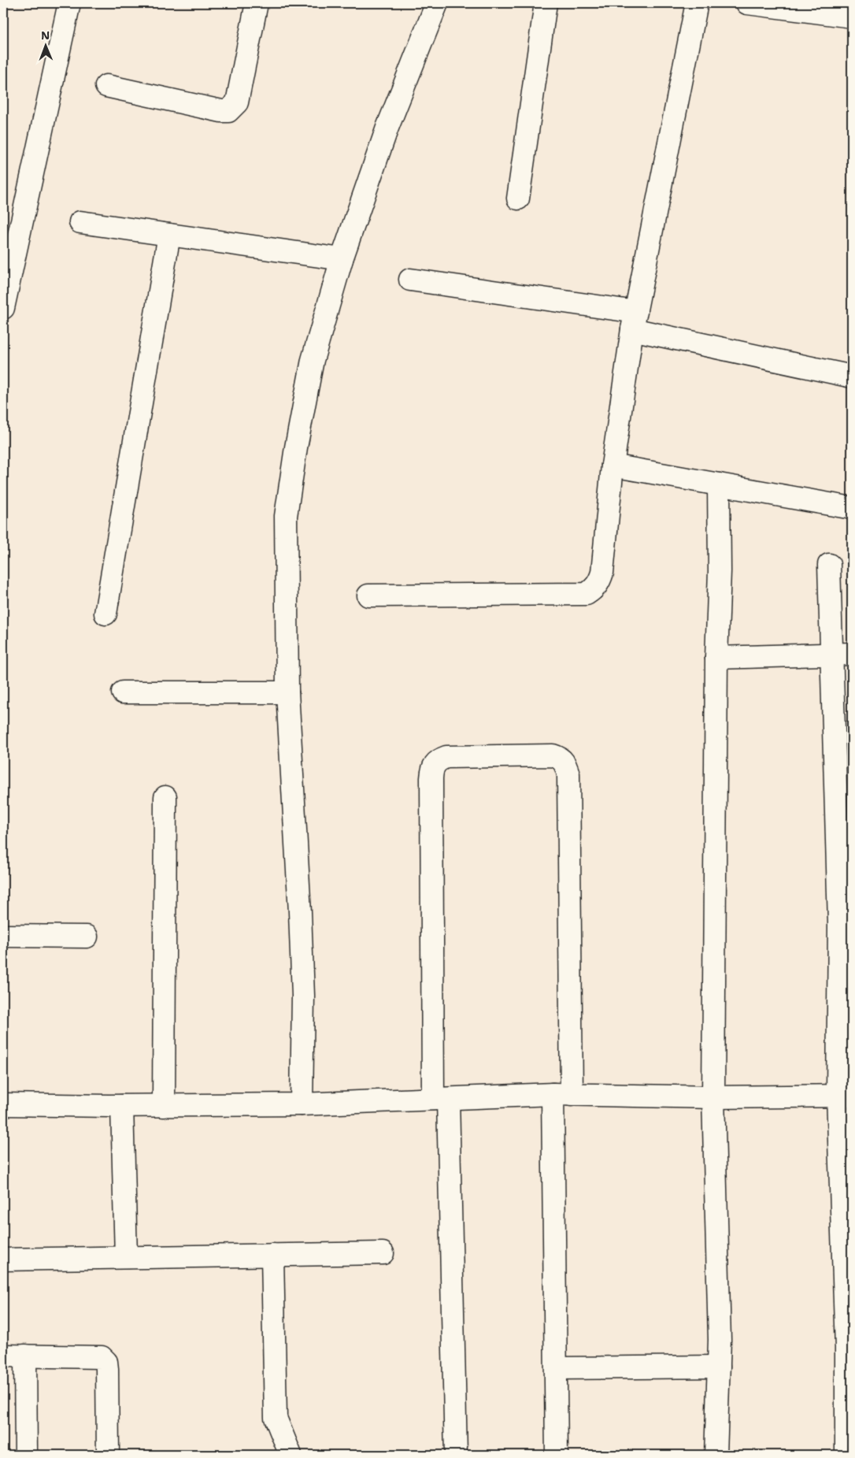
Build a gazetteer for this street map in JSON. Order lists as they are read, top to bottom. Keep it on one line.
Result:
{"north":"top"}
